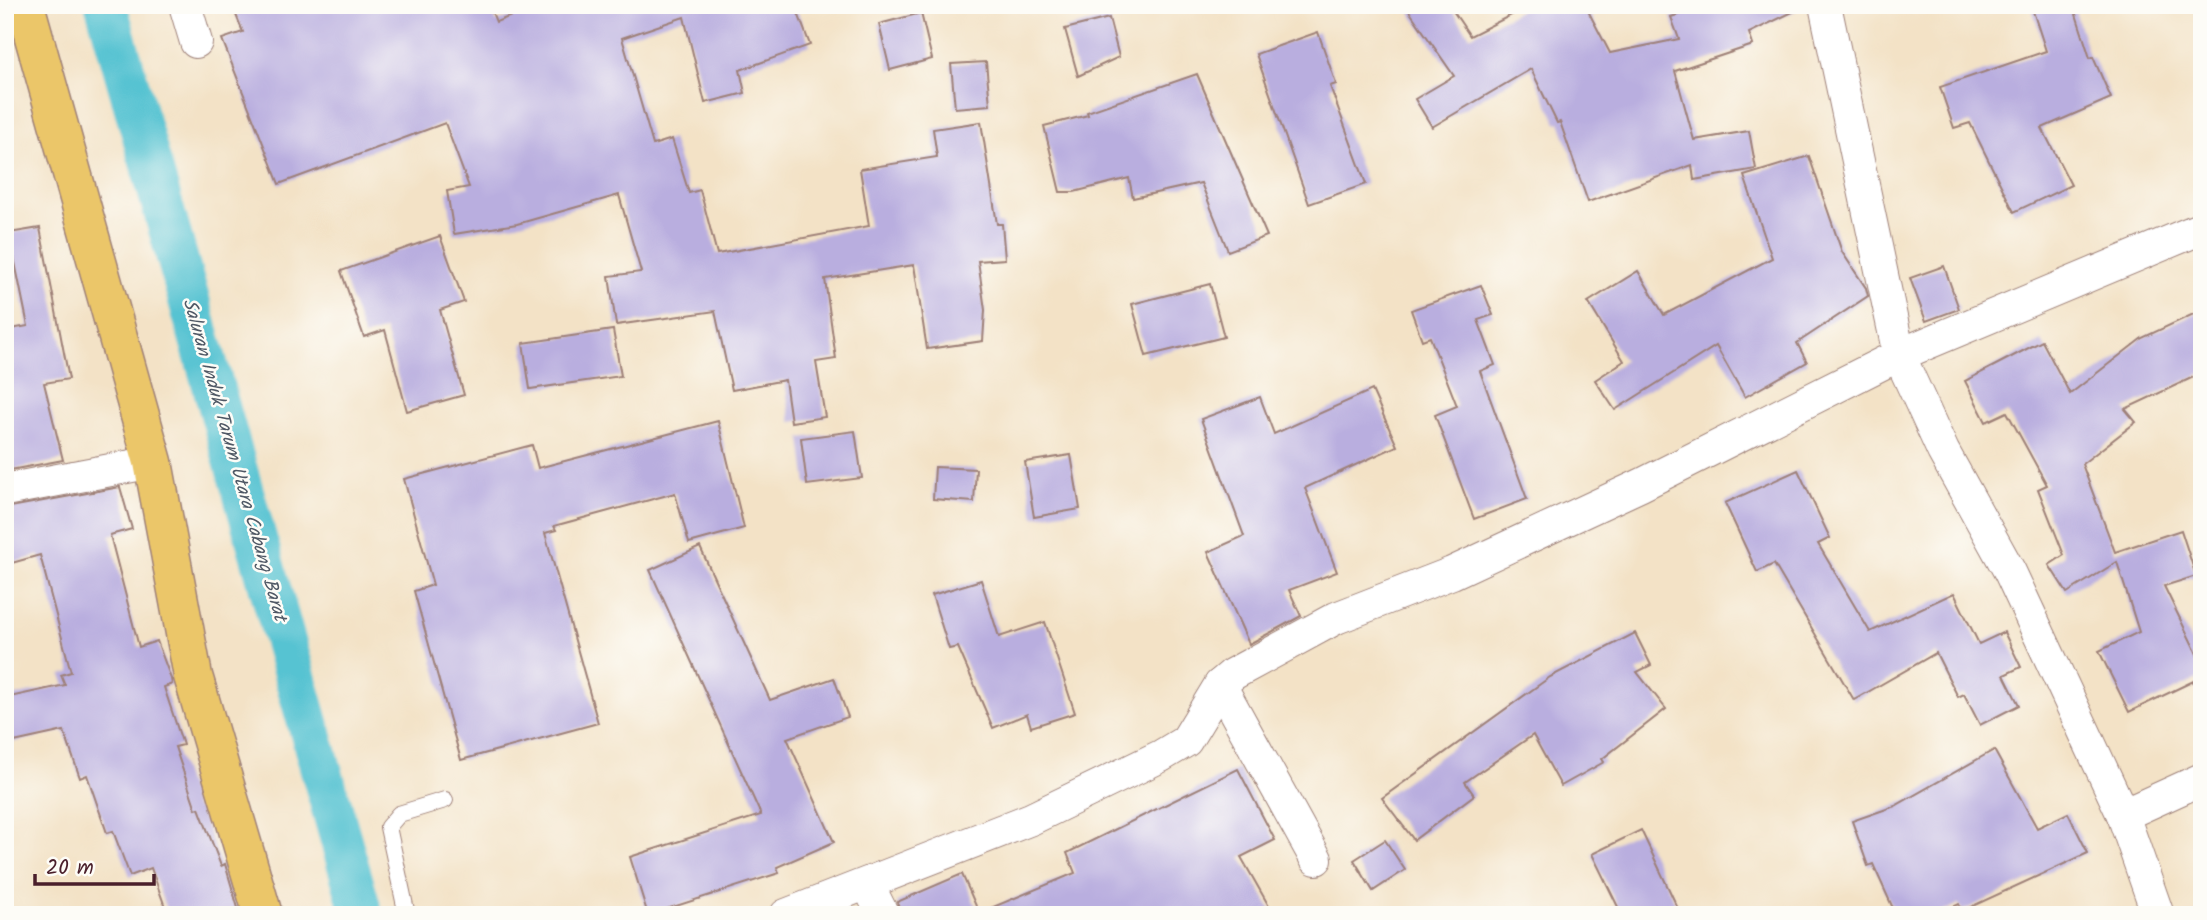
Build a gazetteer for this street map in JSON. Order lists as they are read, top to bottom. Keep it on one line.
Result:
{"water":["Saluran Induk Tarum Utara Cabang Barat"],"scale_bar":"20 m"}
